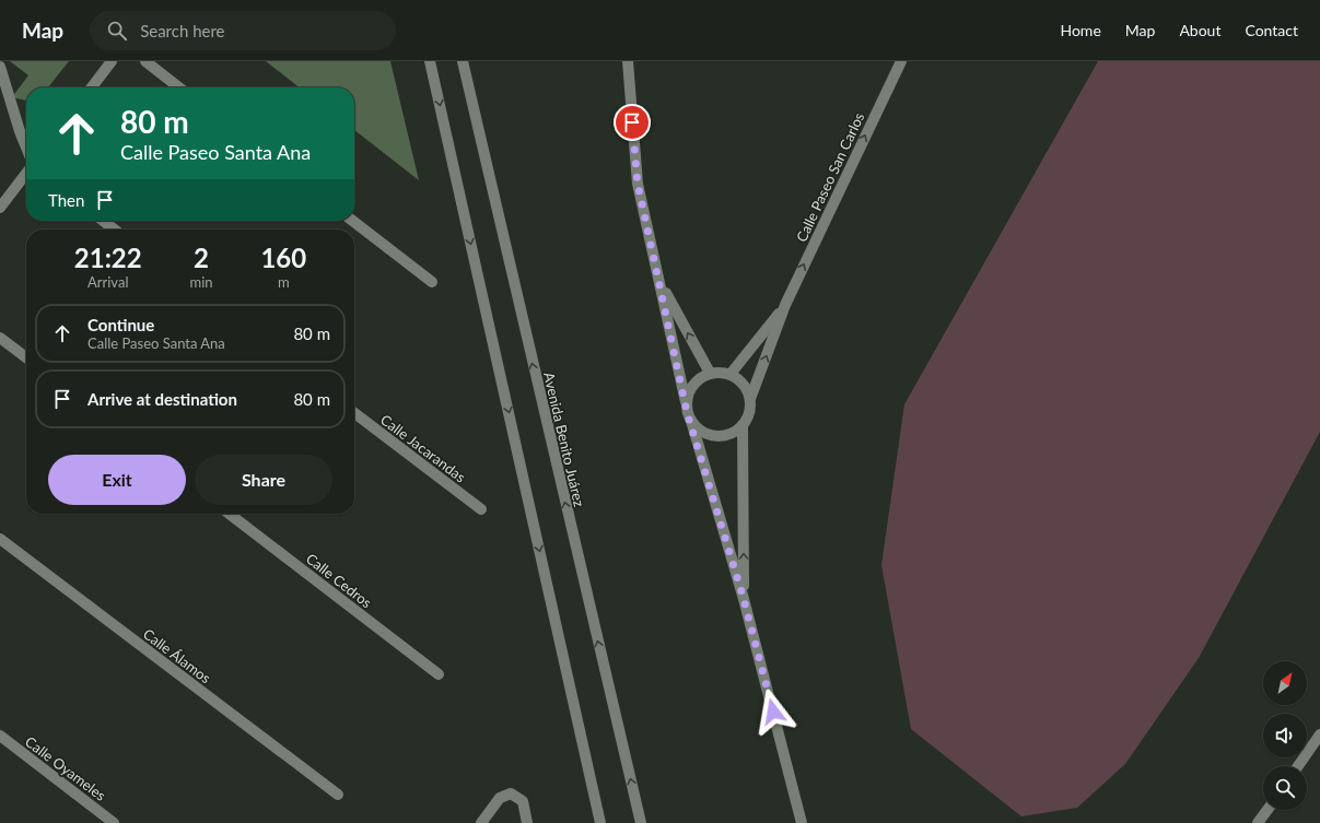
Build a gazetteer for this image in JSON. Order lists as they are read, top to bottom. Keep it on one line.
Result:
{"streets":{"street":["Calle Paseo San Carlos","Avenida Benito Juárez","Calle Jacarandas","Calle Cedros","Calle Álamos","Calle Oyameles"]},"one_way":["Calle Paseo San Carlos"],"north":"top right","page":{"header":"Map","search":"Search here","nav":["Home","Map","About","Contact"],"turn":["80 m","Calle Paseo Santa Ana"],"then":"Then","eta":["21:22","Arrival","2","min","160","m"],"list":[{"name":"Continue","note":"Calle Paseo Santa Ana","value":"80 m"},{"name":"Arrive at destination","value":"80 m"}],"buttons":["Exit","Share"]}}
